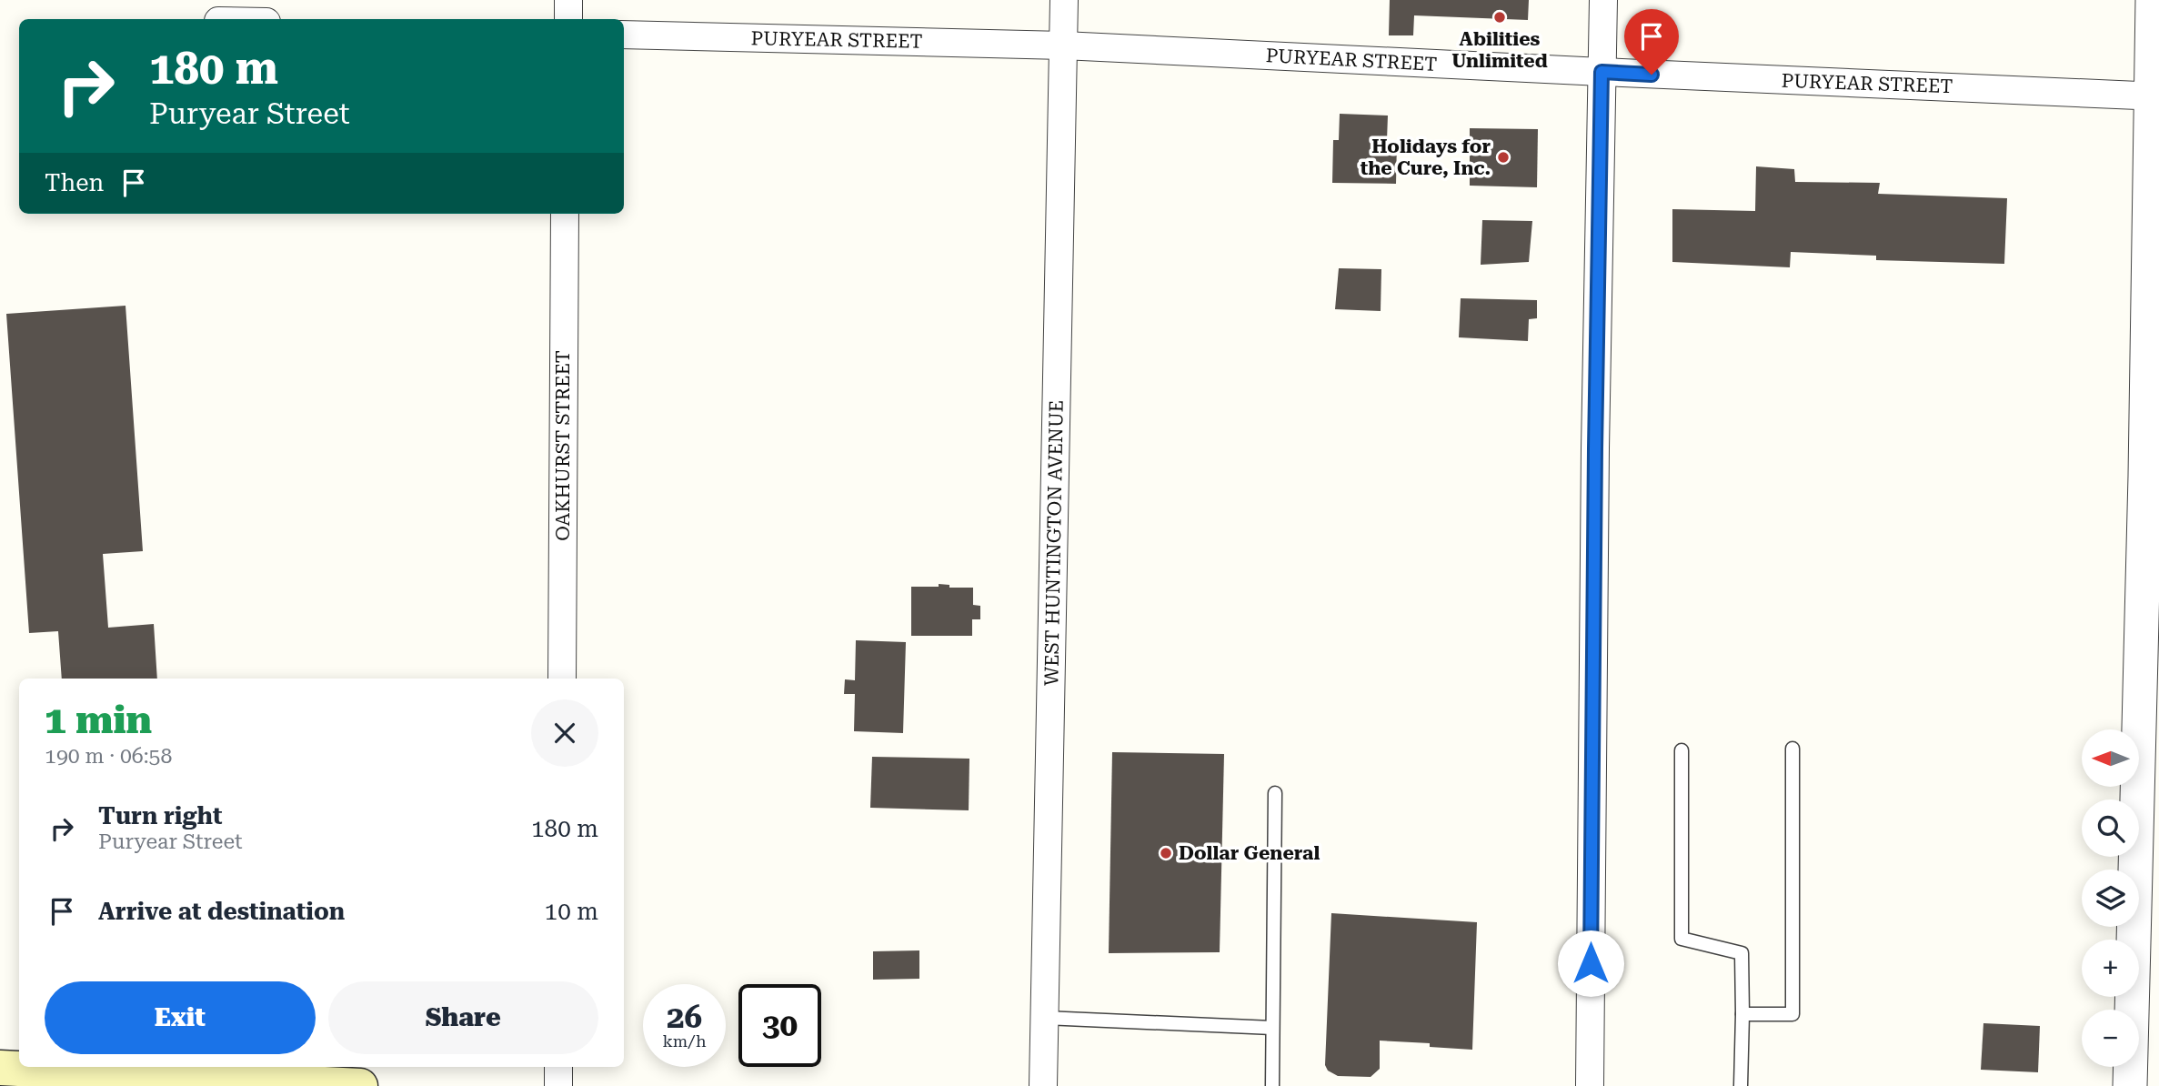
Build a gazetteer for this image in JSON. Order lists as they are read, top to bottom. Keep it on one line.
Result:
{"streets":{"street":["PURYEAR STREET","OAKHURST STREET","WEST HUNTINGTON AVENUE"]},"crossings":[["PURYEAR STREET","WEST HUNTINGTON AVENUE"]],"places":["Abilities Unlimited","Holidays for the Cure, Inc.","Dollar General"],"north":"left","page":{"turn":["180 m","Puryear Street"],"then":"Then","heading":["1 min","190 m · 06:58"],"map_buttons":["+","−"],"list":[{"name":"Turn right","note":"Puryear Street","value":"180 m"},{"name":"Arrive at destination","value":"10 m"}],"buttons":["Exit","Share"],"speed":"26 km/h","limit":"30"}}
